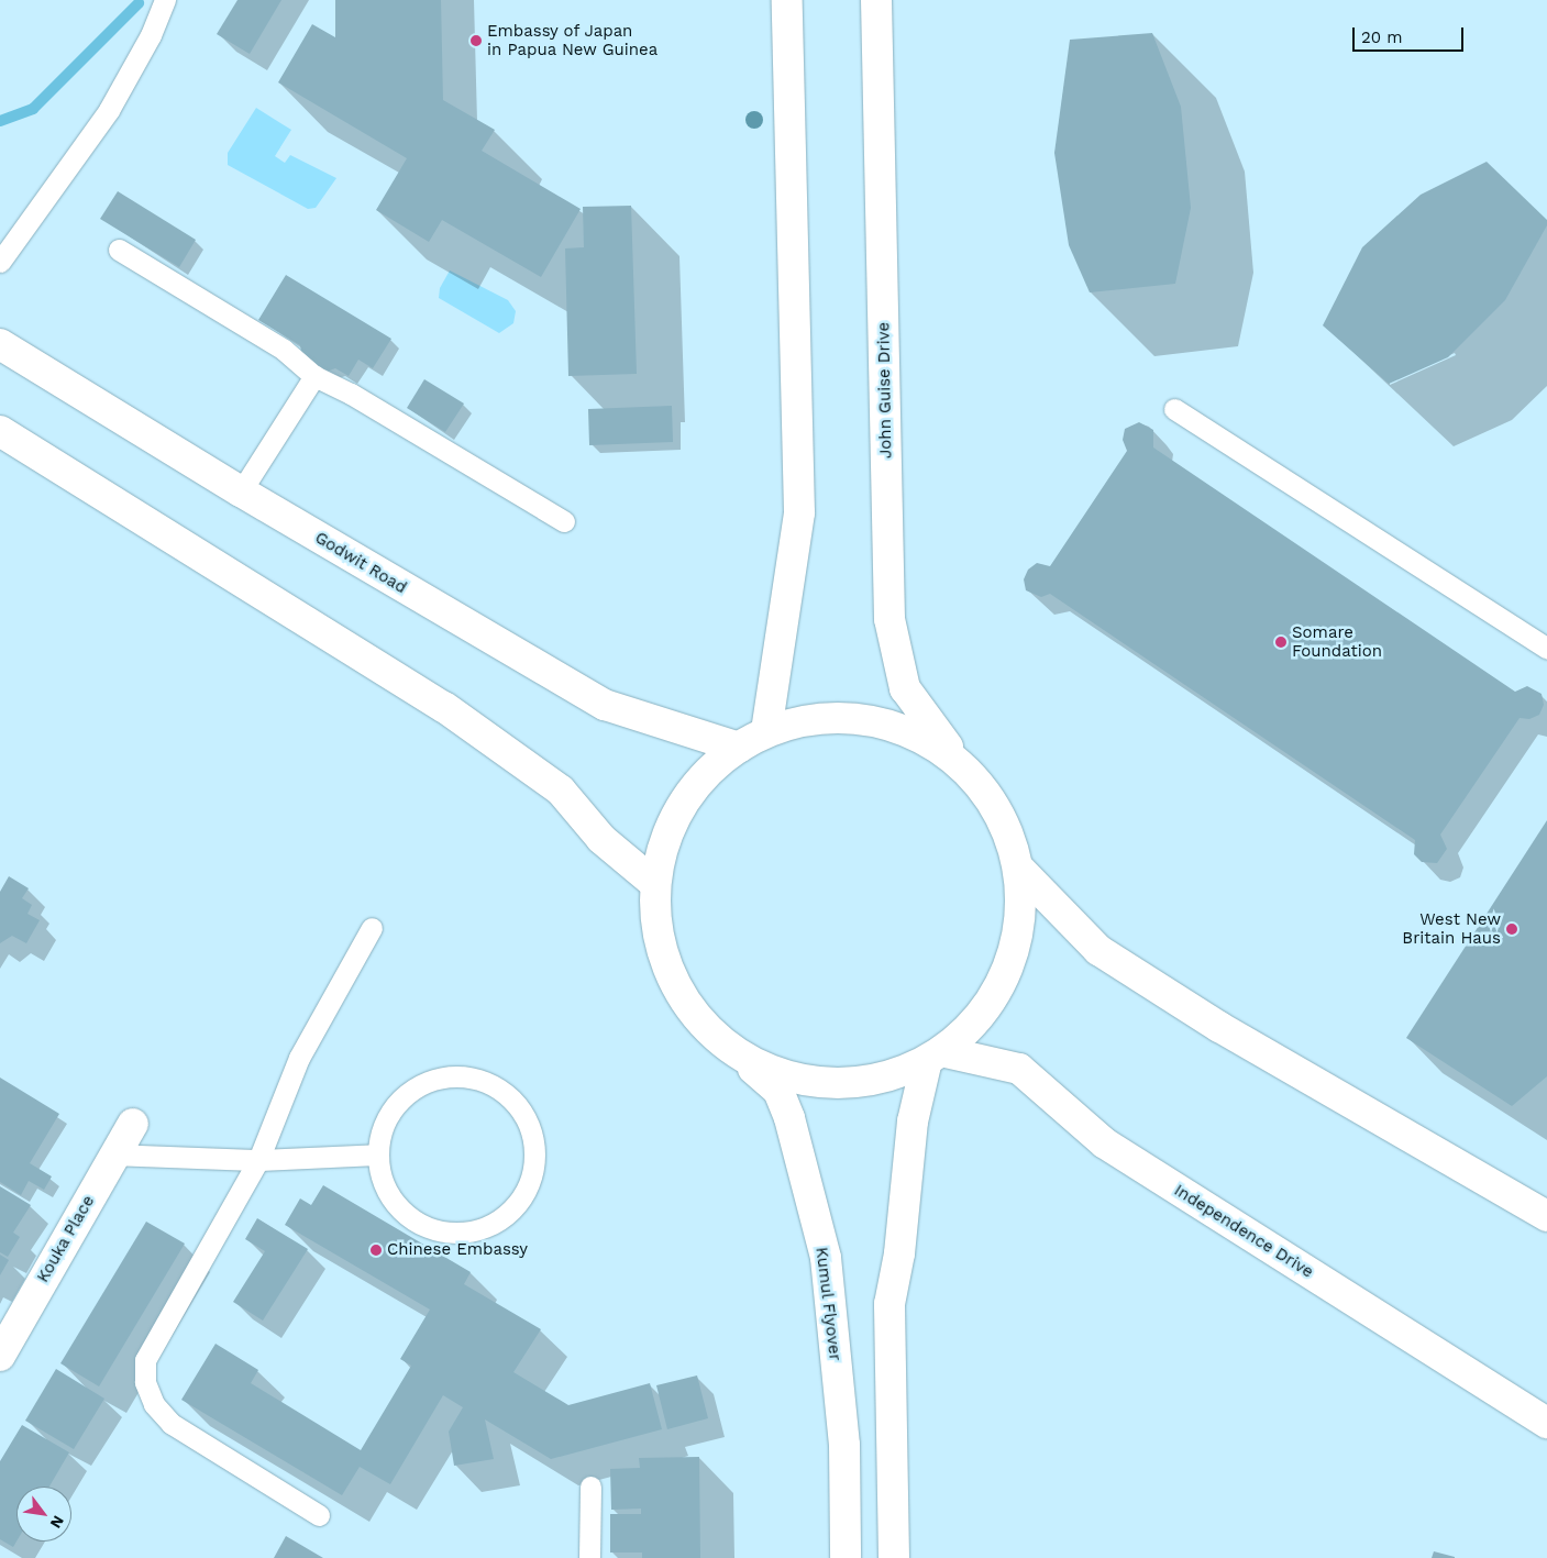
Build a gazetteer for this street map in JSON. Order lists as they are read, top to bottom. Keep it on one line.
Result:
{"streets":{"main road":["John Guise Drive","Godwit Road","Independence Drive","Kouka Place","Kumul Flyover"]},"places":["Embassy of Japan in Papua New Guinea","Somare Foundation","West New Britain Haus","Chinese Embassy"],"scale_bar":"20 m","north":"bottom right"}
